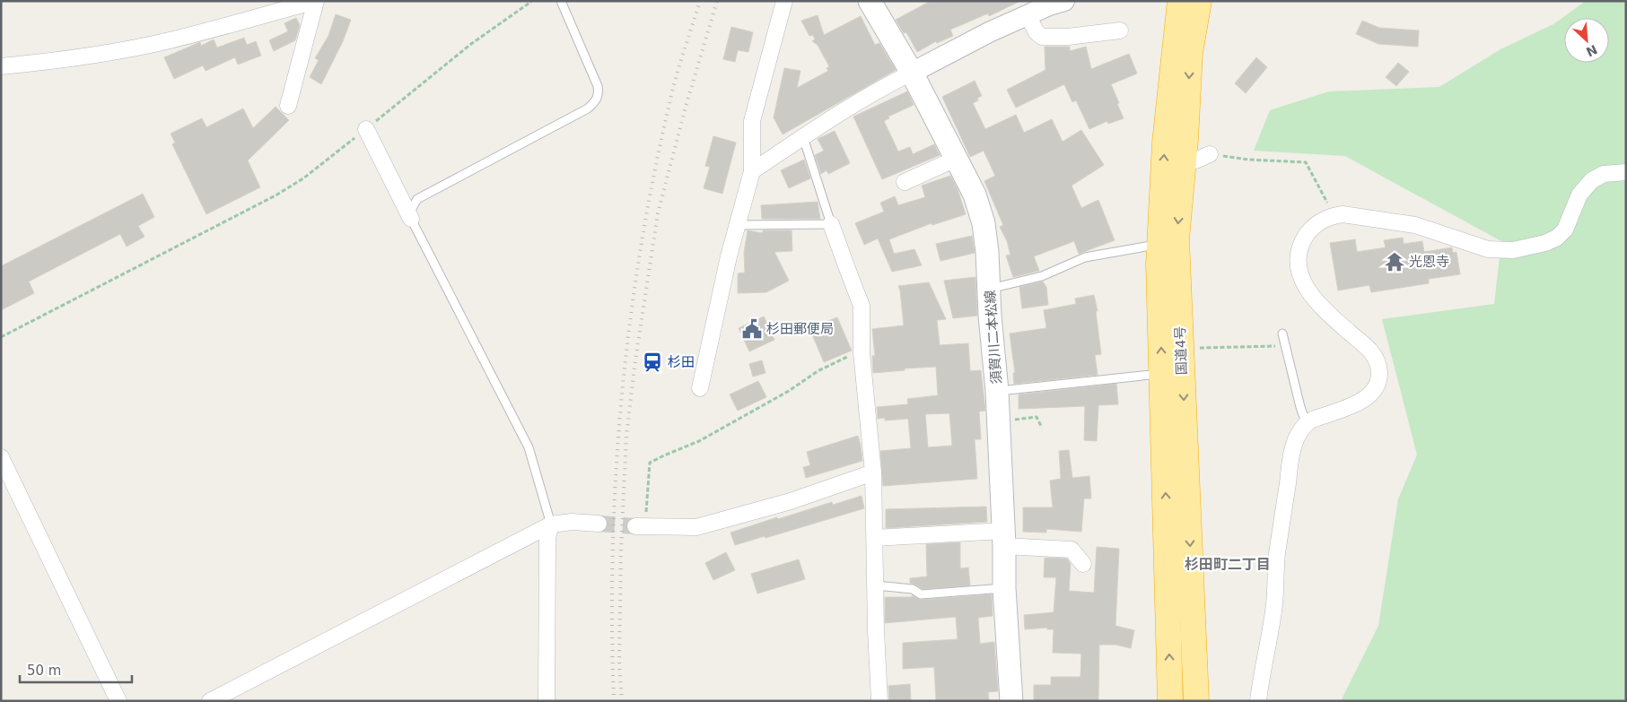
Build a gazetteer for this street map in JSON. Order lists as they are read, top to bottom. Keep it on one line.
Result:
{"streets":{"highway":["国道4号"],"main road":["須賀川二本松線"]},"districts":["杉田町二丁目"],"places":{"temple":["光恩寺"],"public building":["杉田郵便局"],"station":["杉田"]},"scale_bar":"50 m","north":"bottom right"}
